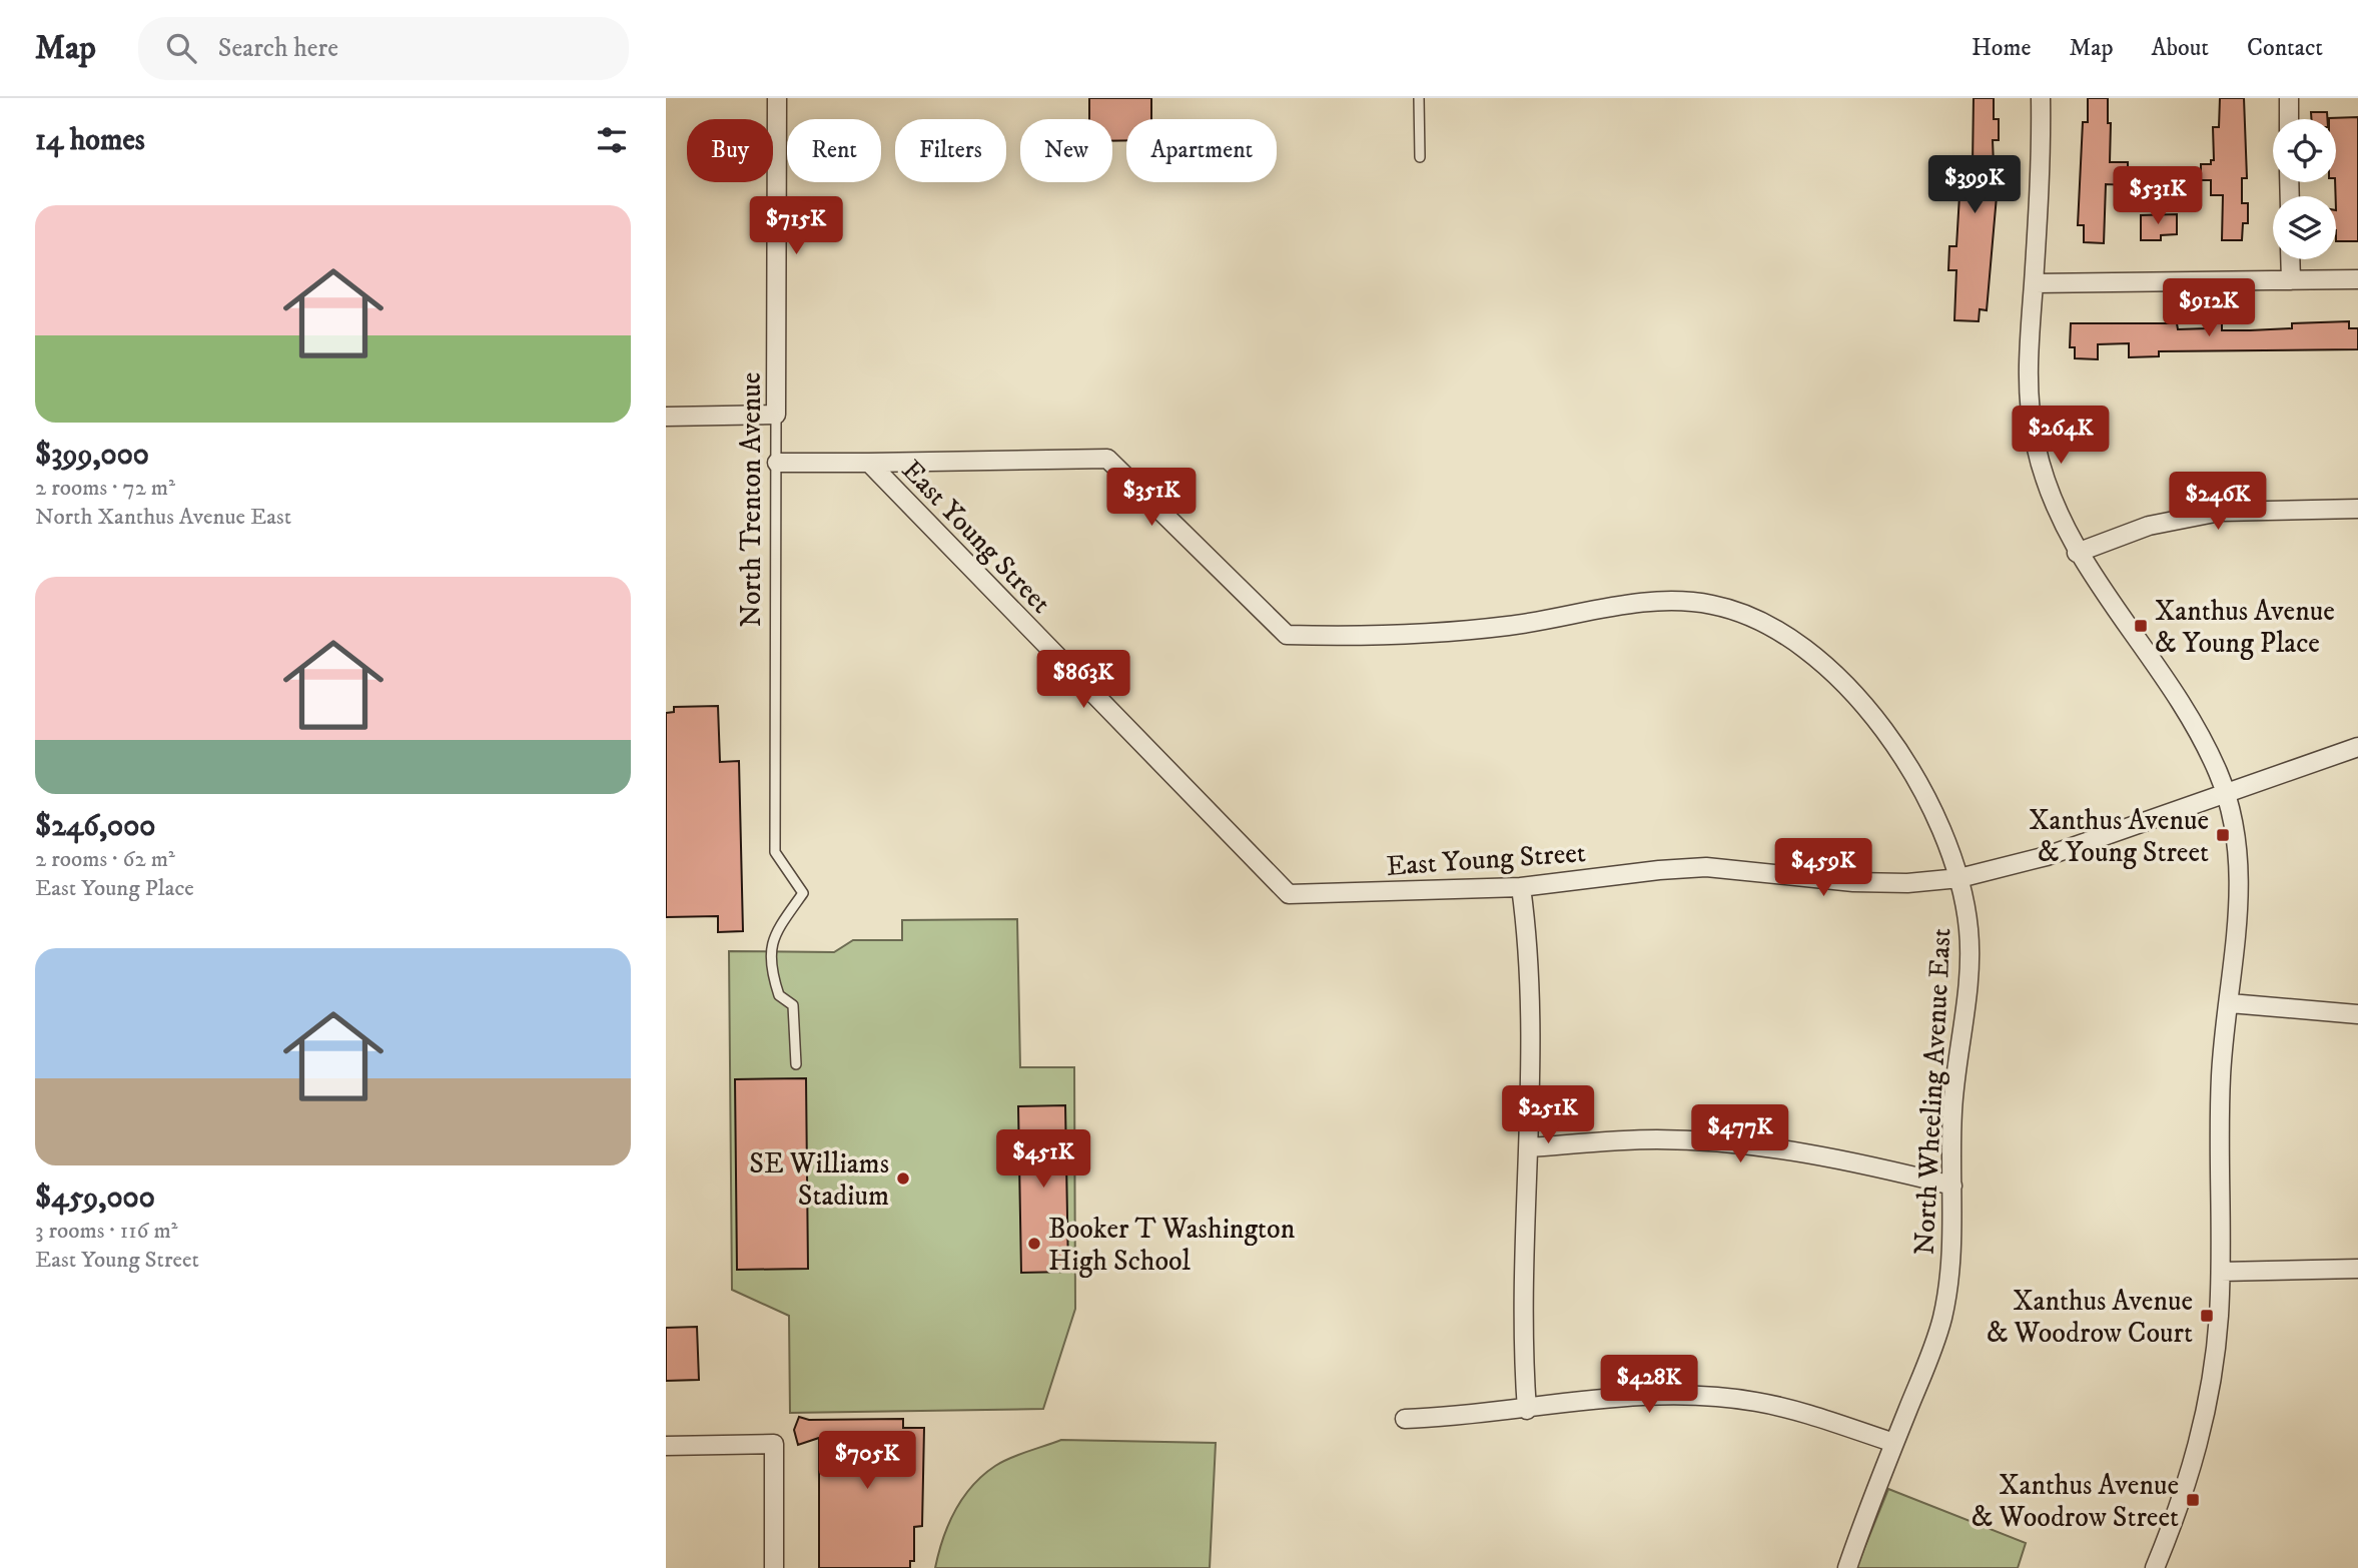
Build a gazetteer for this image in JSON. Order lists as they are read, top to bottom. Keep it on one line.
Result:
{"streets":{"street":["North Trenton Avenue","East Young Street","North Wheeling Avenue East"]},"crossings":[["North Trenton Avenue","East Young Street"],["East Young Street","North Wheeling Avenue East"]],"places":{"transit":["Xanthus Avenue & Young Place","Xanthus Avenue & Young Street","Xanthus Avenue & Woodrow Court","Xanthus Avenue & Woodrow Street"],"other":["SE Williams Stadium","Booker T Washington High School"]},"page":{"header":"Map","search":"Search here","nav":["Home","Map","About","Contact"],"heading":"14 homes","chip":["Buy","Rent","Filters","New","Apartment"],"price":["$399K","$531K","$715K","$912K","$264K","$351K","$246K","$863K","$459K","$251K","$477K","$451K","$428K","$705K"],"list":[{"name":"$399,000","note":"2 rooms · 72 m² · North Xanthus Avenue East"},{"name":"$246,000","note":"2 rooms · 62 m² · East Young Place"},{"name":"$459,000","note":"3 rooms · 116 m² · East Young Street"}]}}
